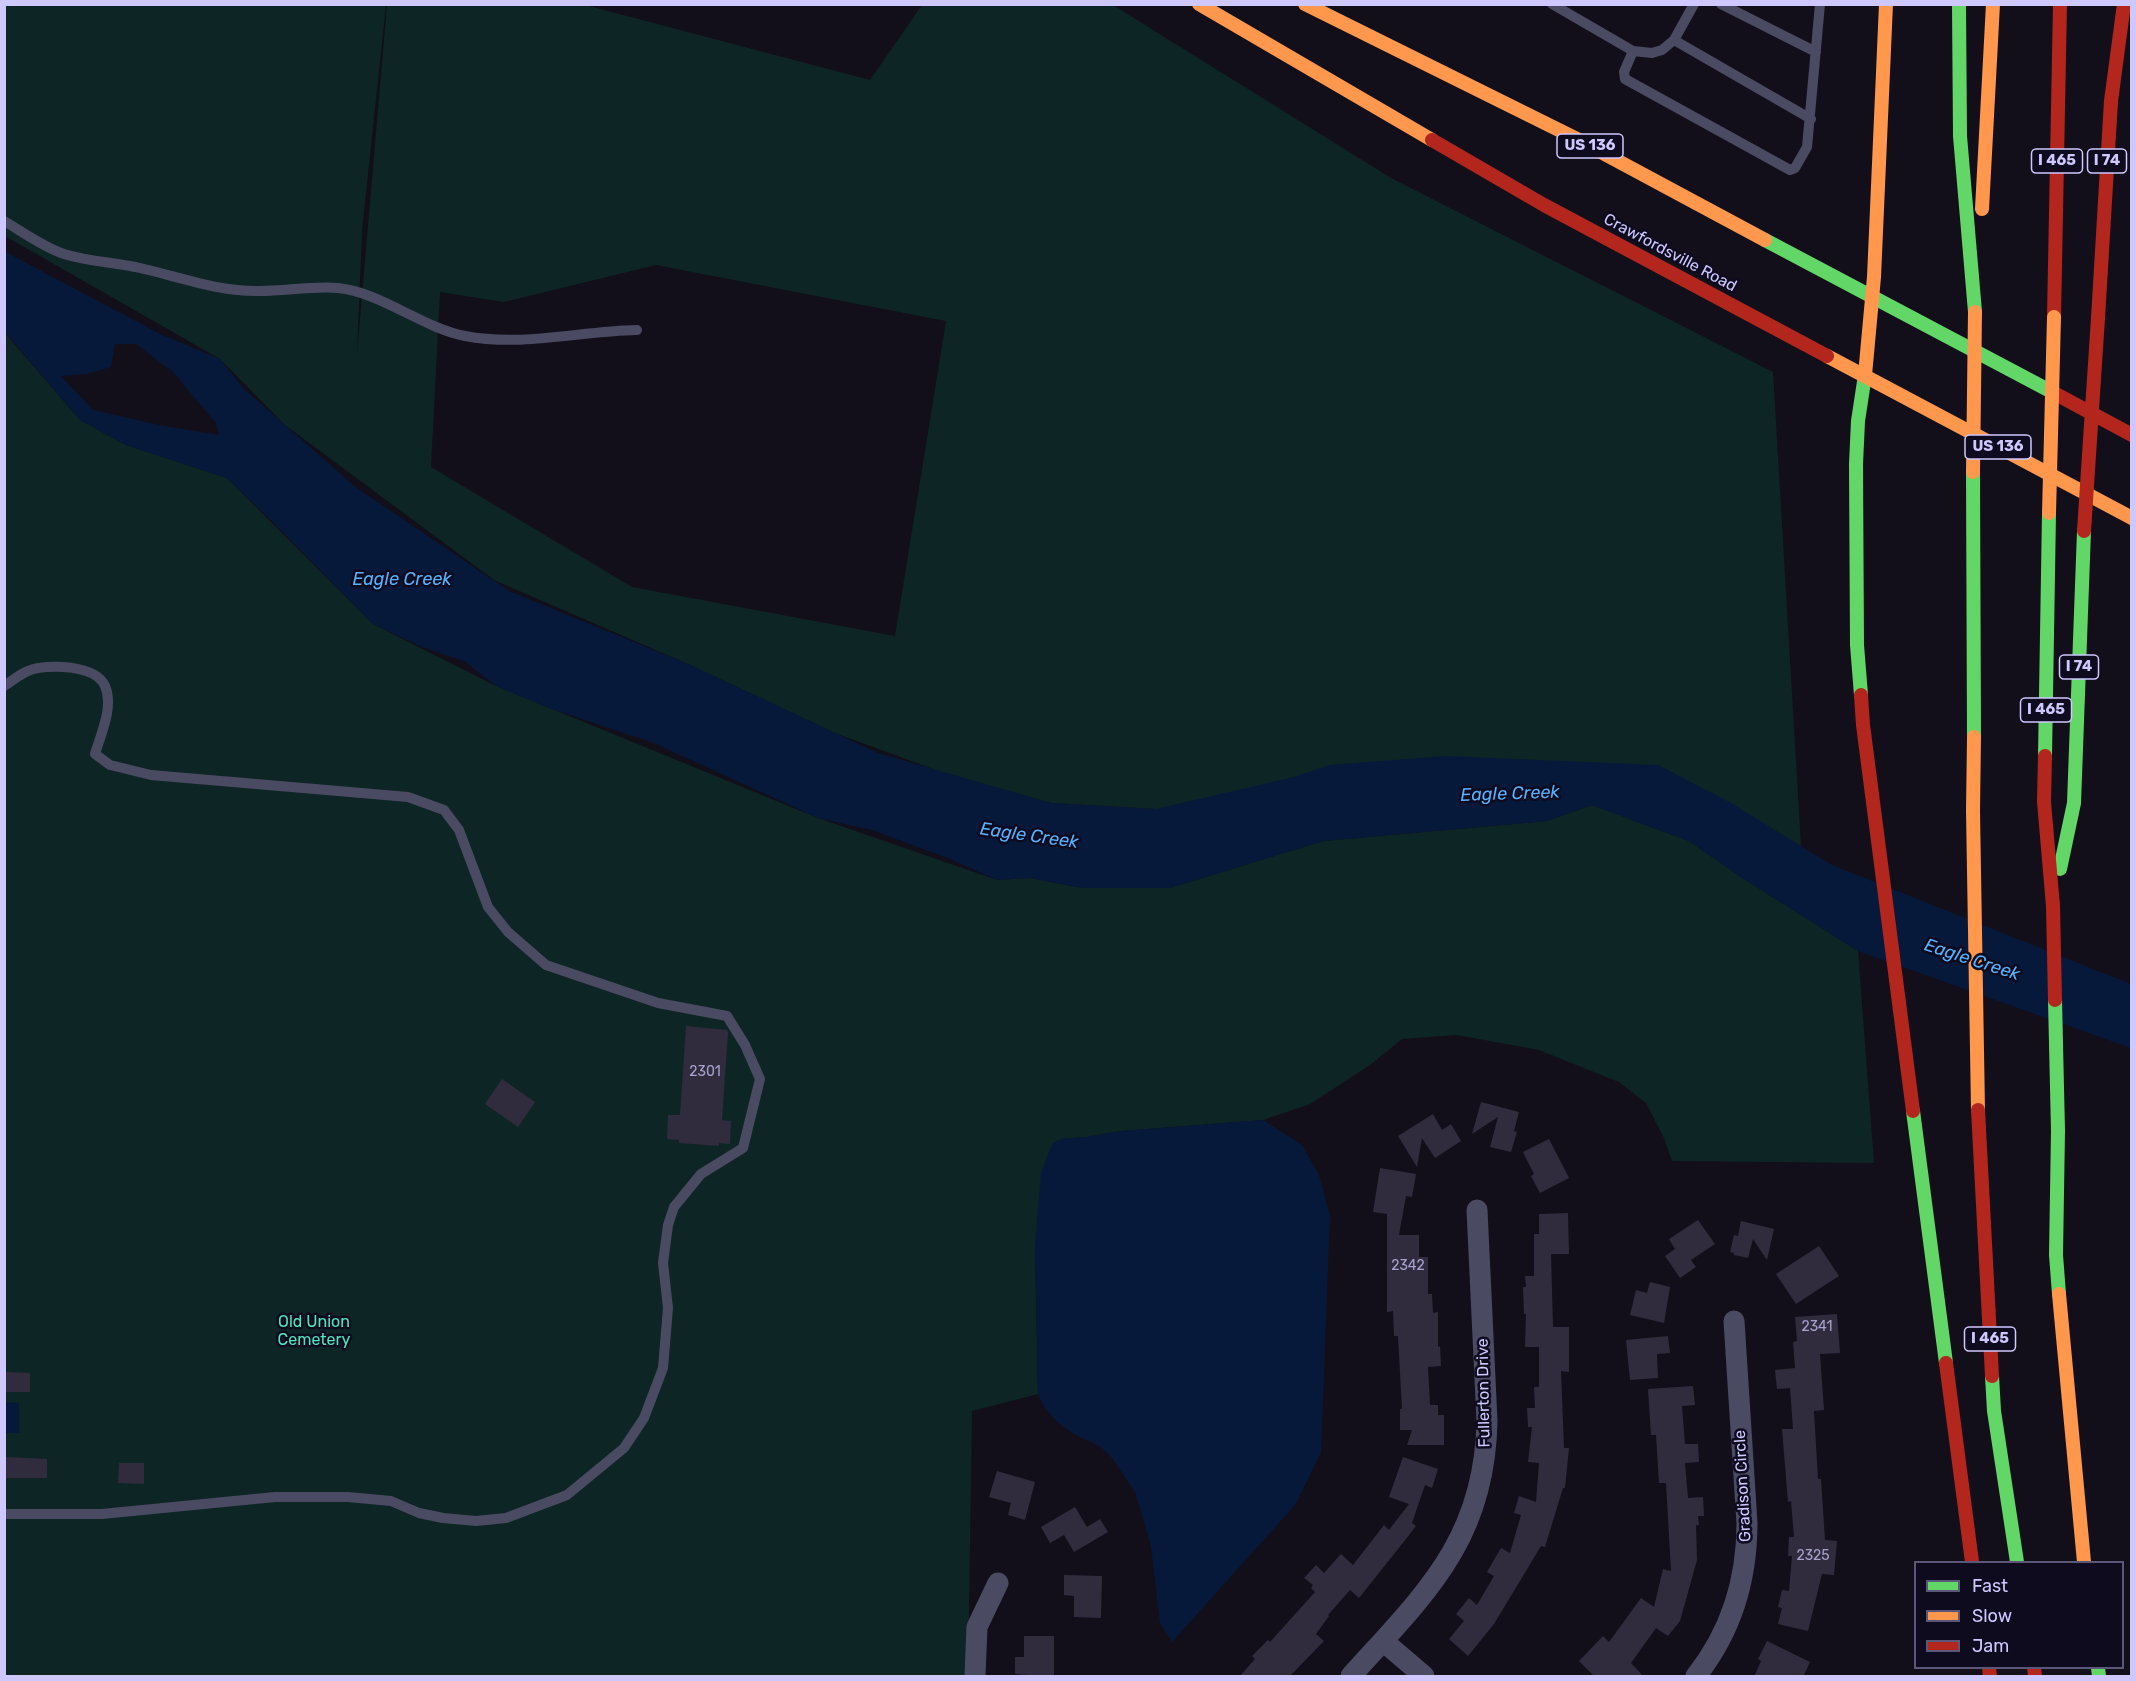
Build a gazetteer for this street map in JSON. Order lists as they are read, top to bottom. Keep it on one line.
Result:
{"streets":{"main road":["US 136","I 465","I 74","Crawfordsville Road"],"street":["Fullerton Drive","Gradison Circle"]},"crossings":[["I 465","I 74"]],"water":["Eagle Creek"],"parks":["Old Union Cemetery"],"house_numbers":["2301","2342","2341","2325"],"legend":["Fast","Slow","Jam"]}
